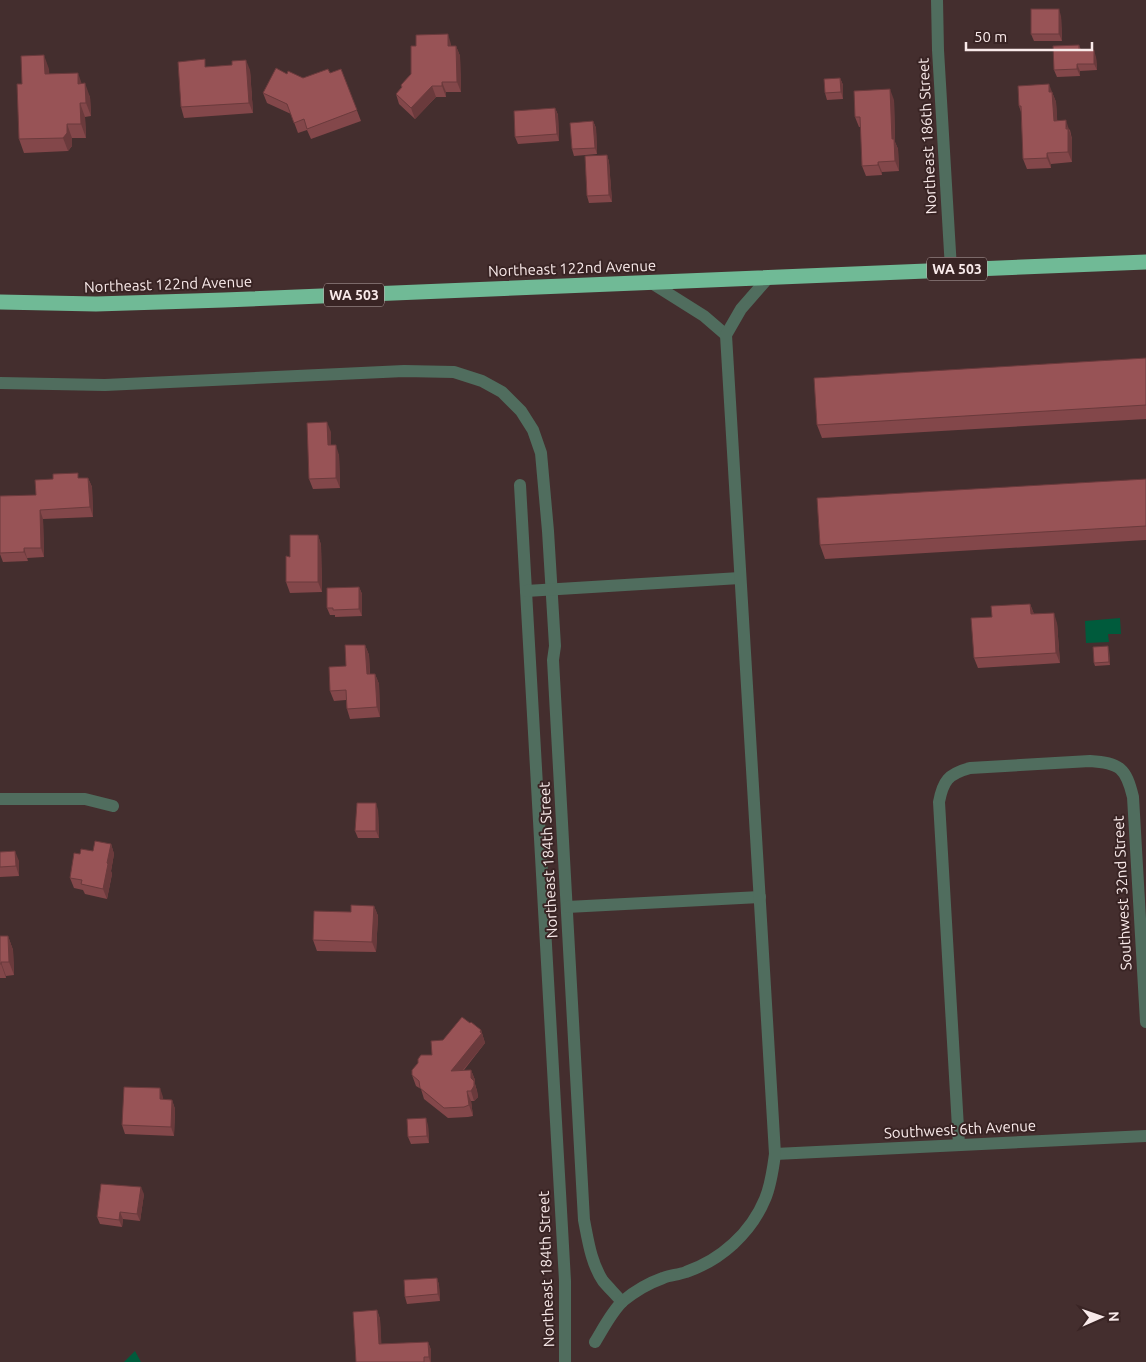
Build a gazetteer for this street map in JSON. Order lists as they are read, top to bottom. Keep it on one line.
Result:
{"streets":{"highway":["Northeast 122nd Avenue","WA 503"],"street":["Northeast 186th Street","Northeast 184th Street","Southwest 32nd Street","Southwest 6th Avenue"]},"crossings":[["Northeast 186th Street","Northeast 122nd Avenue"],["Southwest 32nd Street","Southwest 6th Avenue"]],"scale_bar":"50 m","north":"right"}
